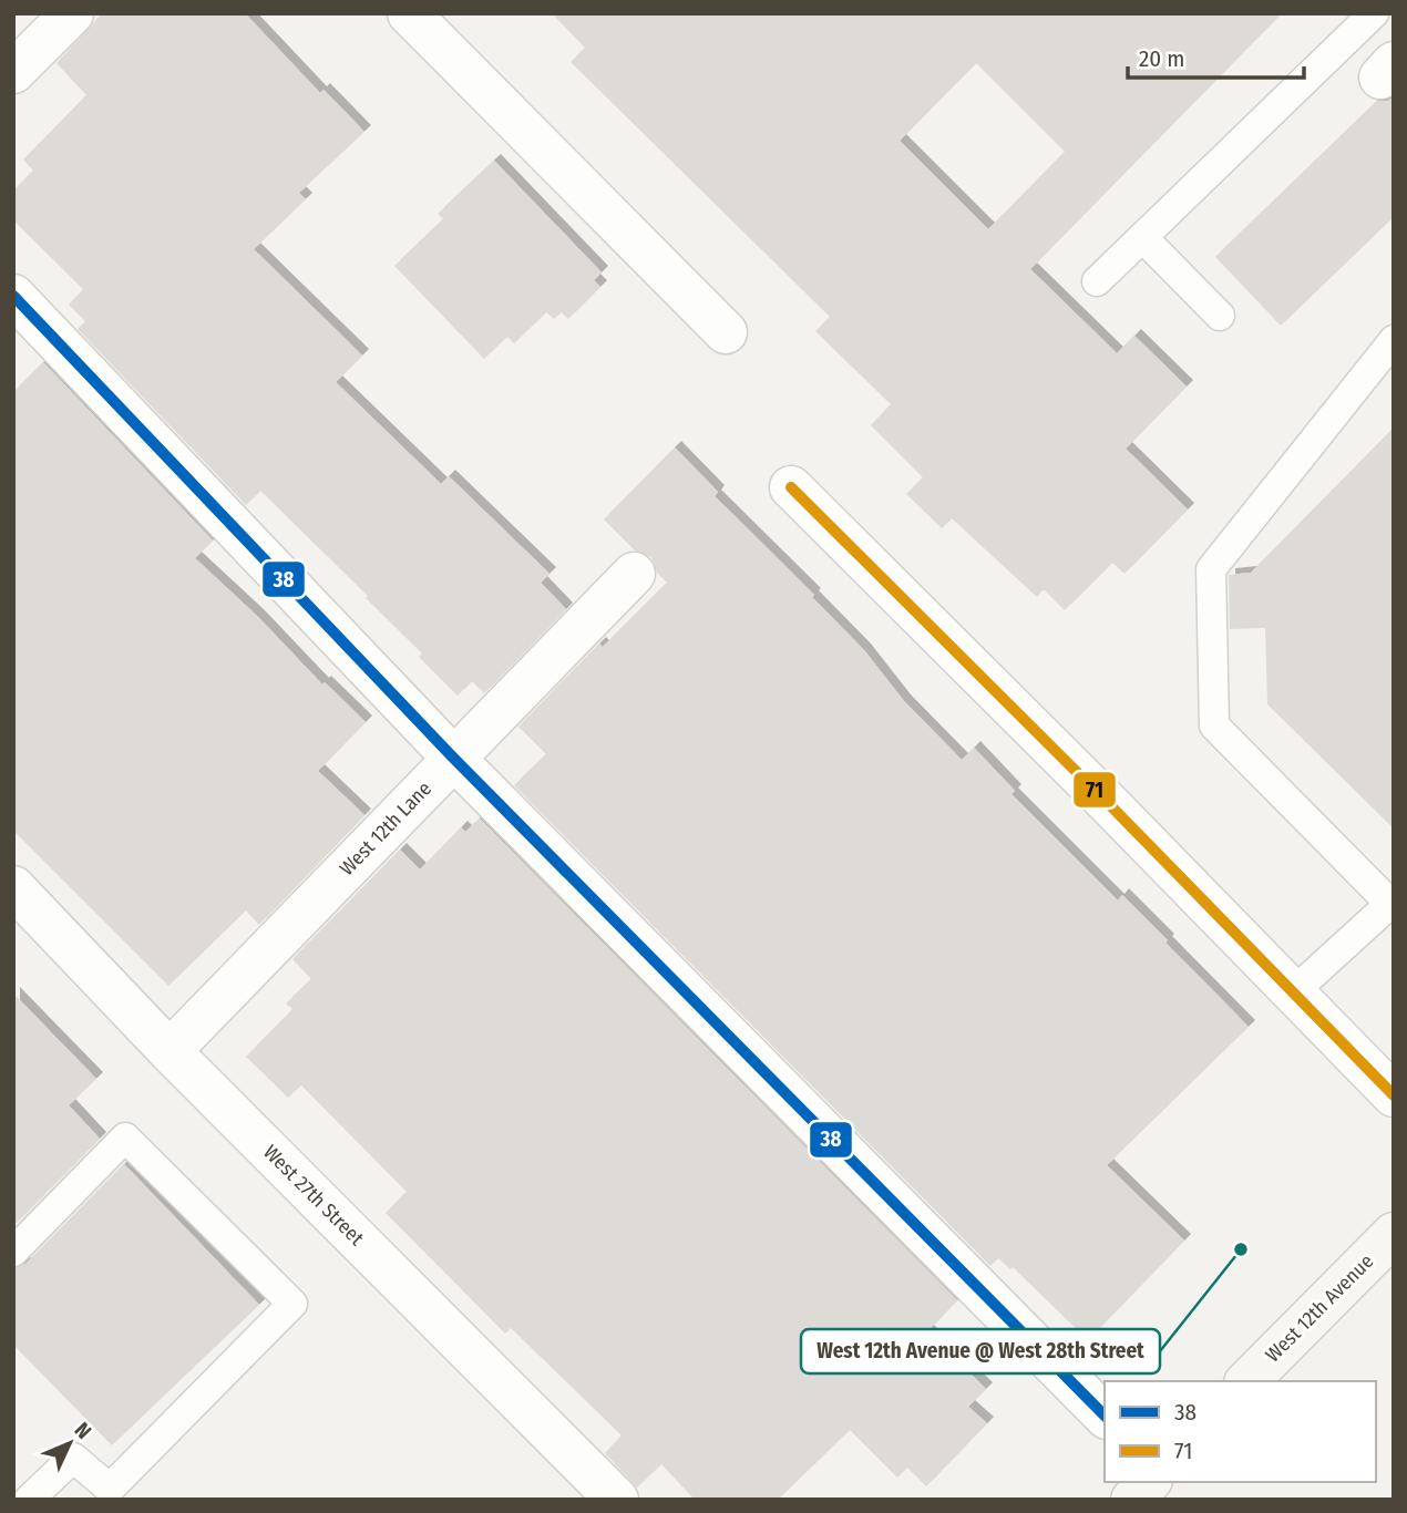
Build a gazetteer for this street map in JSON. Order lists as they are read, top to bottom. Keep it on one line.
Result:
{"streets":{"main road":["West 12th Avenue"],"street":["West 12th Lane","West 27th Street"]},"crossings":[["West 12th Lane","West 27th Street"]],"places":["West 12th Avenue @ West 28th Street"],"lines":["transit line 38","transit line 71"],"legend":["38","71"],"scale_bar":"20 m","north":"top right"}
